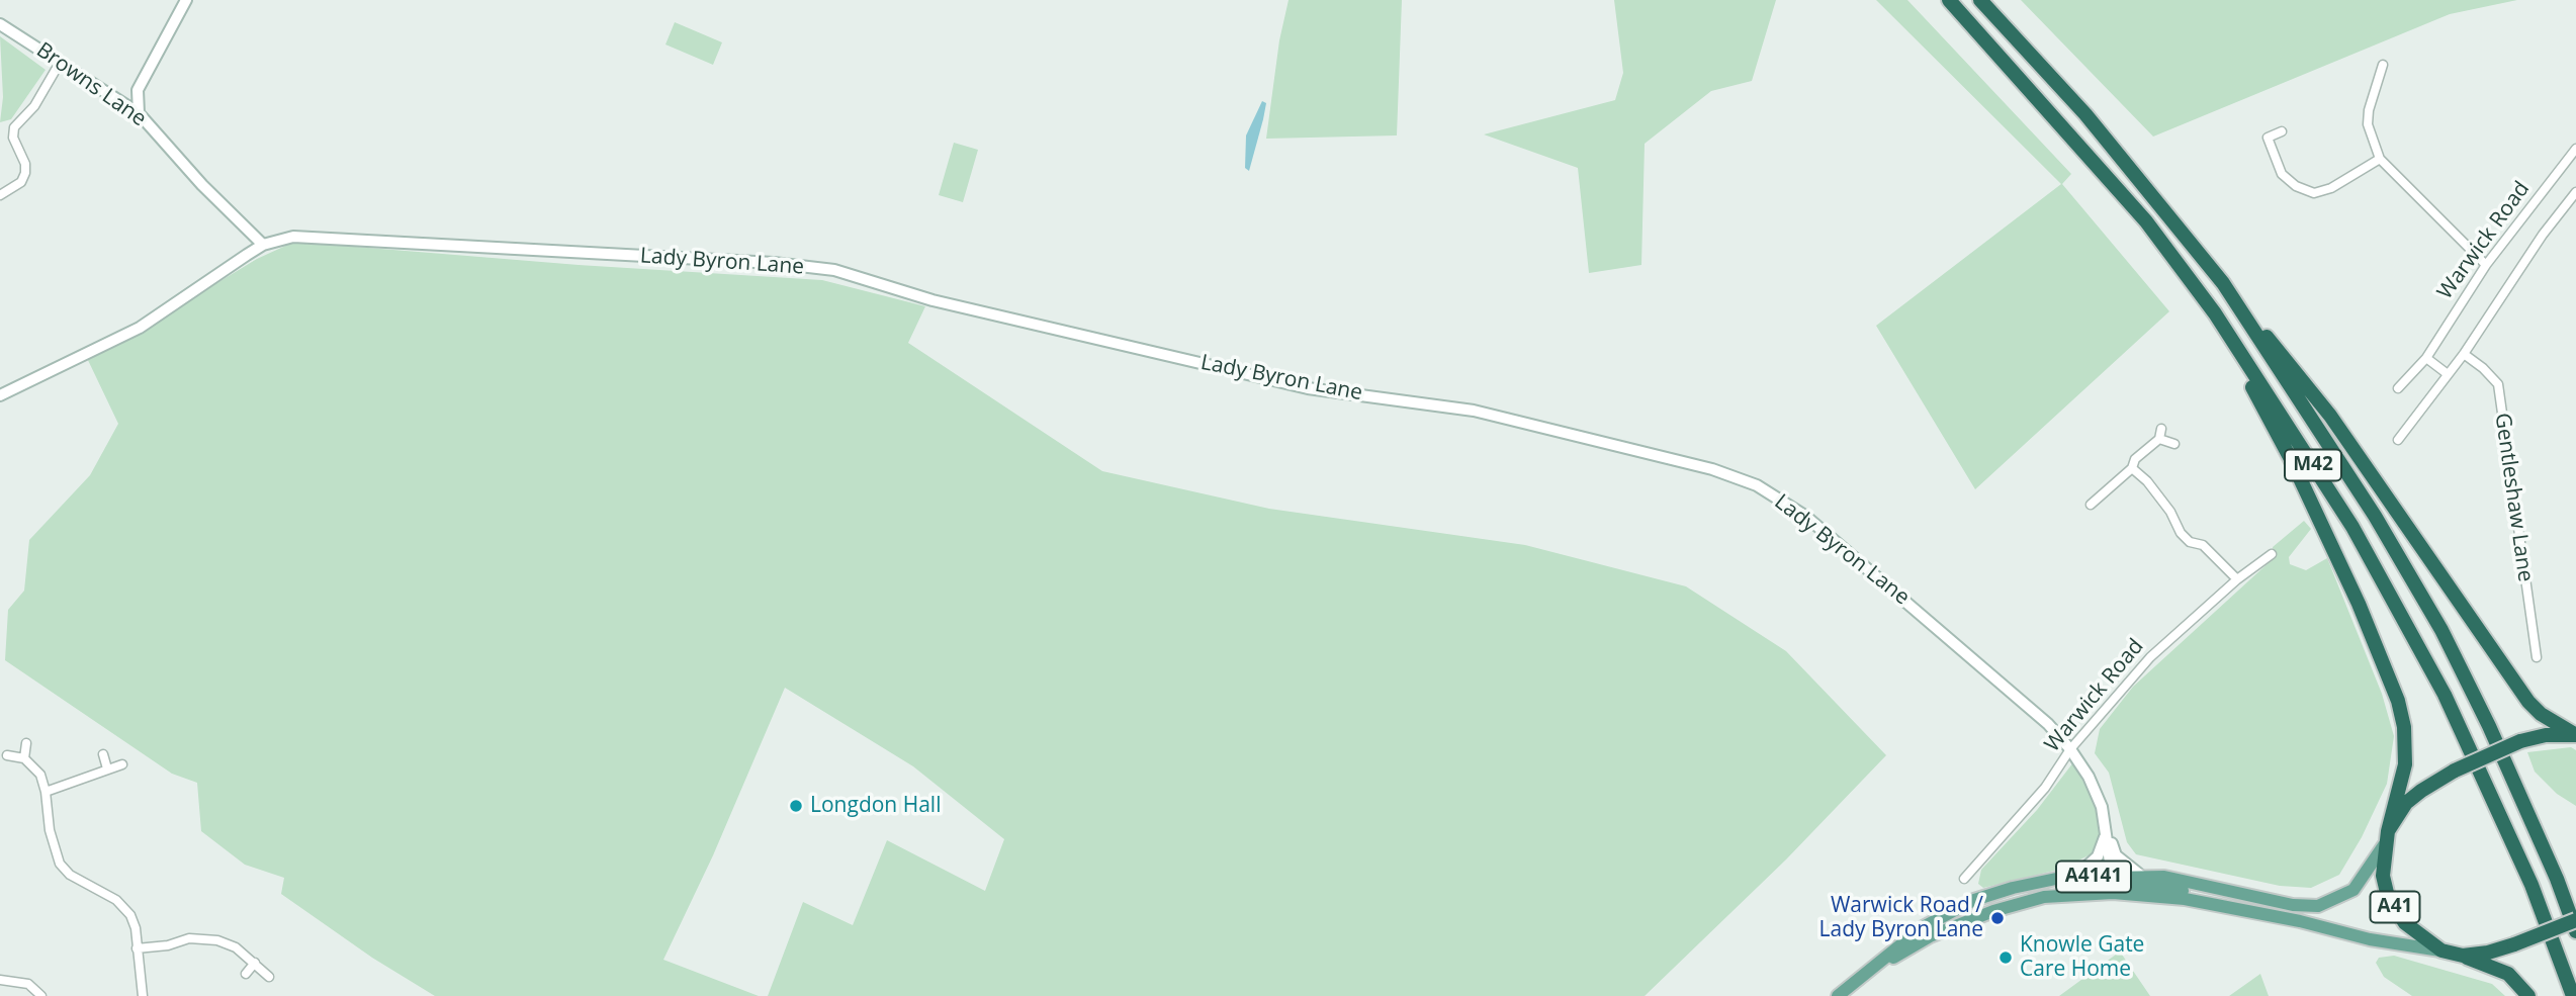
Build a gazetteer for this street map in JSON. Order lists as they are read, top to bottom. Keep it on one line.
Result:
{"streets":{"highway":["M42","A41"],"main road":["A4141"],"street":["Browns Lane","Warwick Road","Lady Byron Lane","Gentleshaw Lane"]},"crossings":[["Browns Lane","Lady Byron Lane"],["Warwick Road","Lady Byron Lane"],["Warwick Road","Gentleshaw Lane"],["Lady Byron Lane","A4141"],["A4141","A41"]],"places":["Longdon Hall","Warwick Road / Lady Byron Lane","Knowle Gate Care Home"]}
